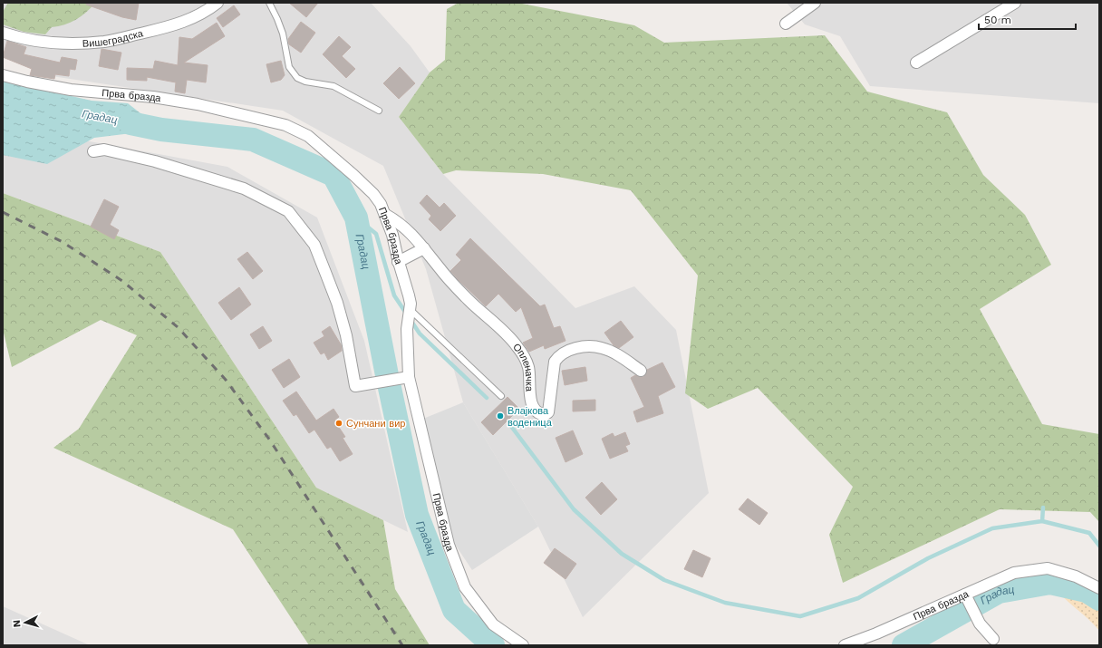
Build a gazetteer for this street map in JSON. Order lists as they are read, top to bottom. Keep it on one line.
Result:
{"streets":{"street":["Вишеградска","Прва бразда","Опленачка"]},"crossings":[["Прва бразда","Опленачка"]],"water":["Градац"],"places":["Влајкова воденица","Сунчани вир"],"scale_bar":"50 m","north":"left"}
